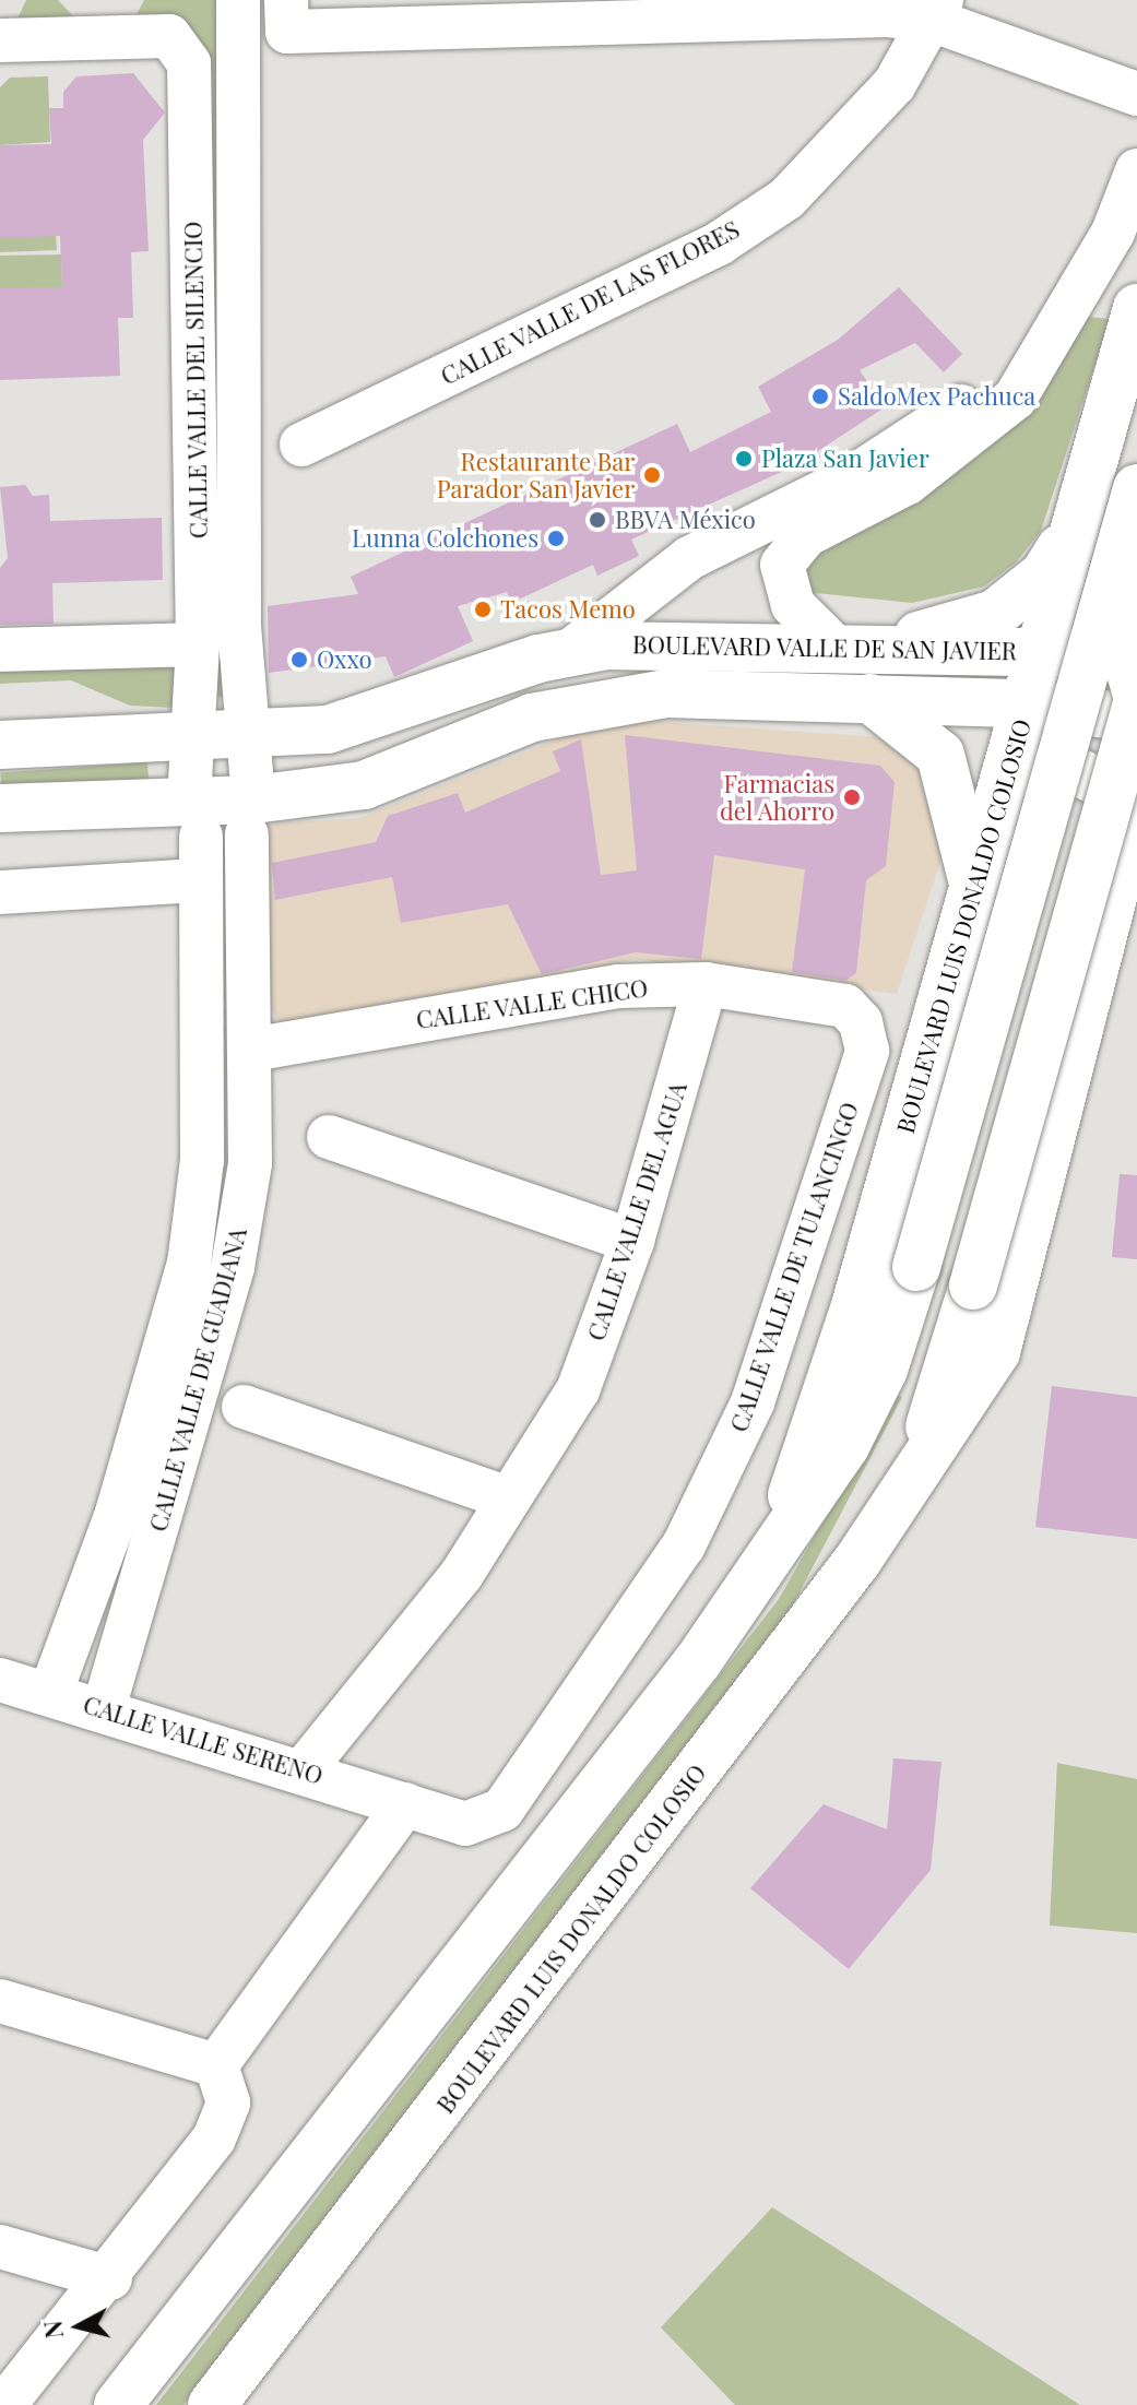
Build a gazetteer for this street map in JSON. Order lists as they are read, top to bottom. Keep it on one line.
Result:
{"streets":{"main road":["BOULEVARD VALLE DE SAN JAVIER","BOULEVARD LUIS DONALDO COLOSIO"],"street":["CALLE VALLE DE LAS FLORES","CALLE VALLE DEL SILENCIO","CALLE VALLE CHICO","CALLE VALLE DEL AGUA","CALLE VALLE DE TULANCINGO","CALLE VALLE DE GUADIANA","CALLE VALLE SERENO"]},"crossings":[["CALLE VALLE DEL SILENCIO","BOULEVARD VALLE DE SAN JAVIER"],["CALLE VALLE DEL SILENCIO","CALLE VALLE DE GUADIANA"],["BOULEVARD VALLE DE SAN JAVIER","BOULEVARD LUIS DONALDO COLOSIO"],["BOULEVARD VALLE DE SAN JAVIER","CALLE VALLE DE GUADIANA"],["CALLE VALLE CHICO","CALLE VALLE DEL AGUA"],["CALLE VALLE CHICO","CALLE VALLE DE TULANCINGO"],["CALLE VALLE CHICO","CALLE VALLE DE GUADIANA"],["CALLE VALLE DEL AGUA","CALLE VALLE SERENO"],["CALLE VALLE DE TULANCINGO","CALLE VALLE SERENO"],["CALLE VALLE DE GUADIANA","CALLE VALLE SERENO"]],"places":["SaldoMex Pachuca","Plaza San Javier","Restaurante Bar Parador San Javier","BBVA México","Lunna Colchones","Tacos Memo","Oxxo","Farmacias del Ahorro"],"north":"left"}
